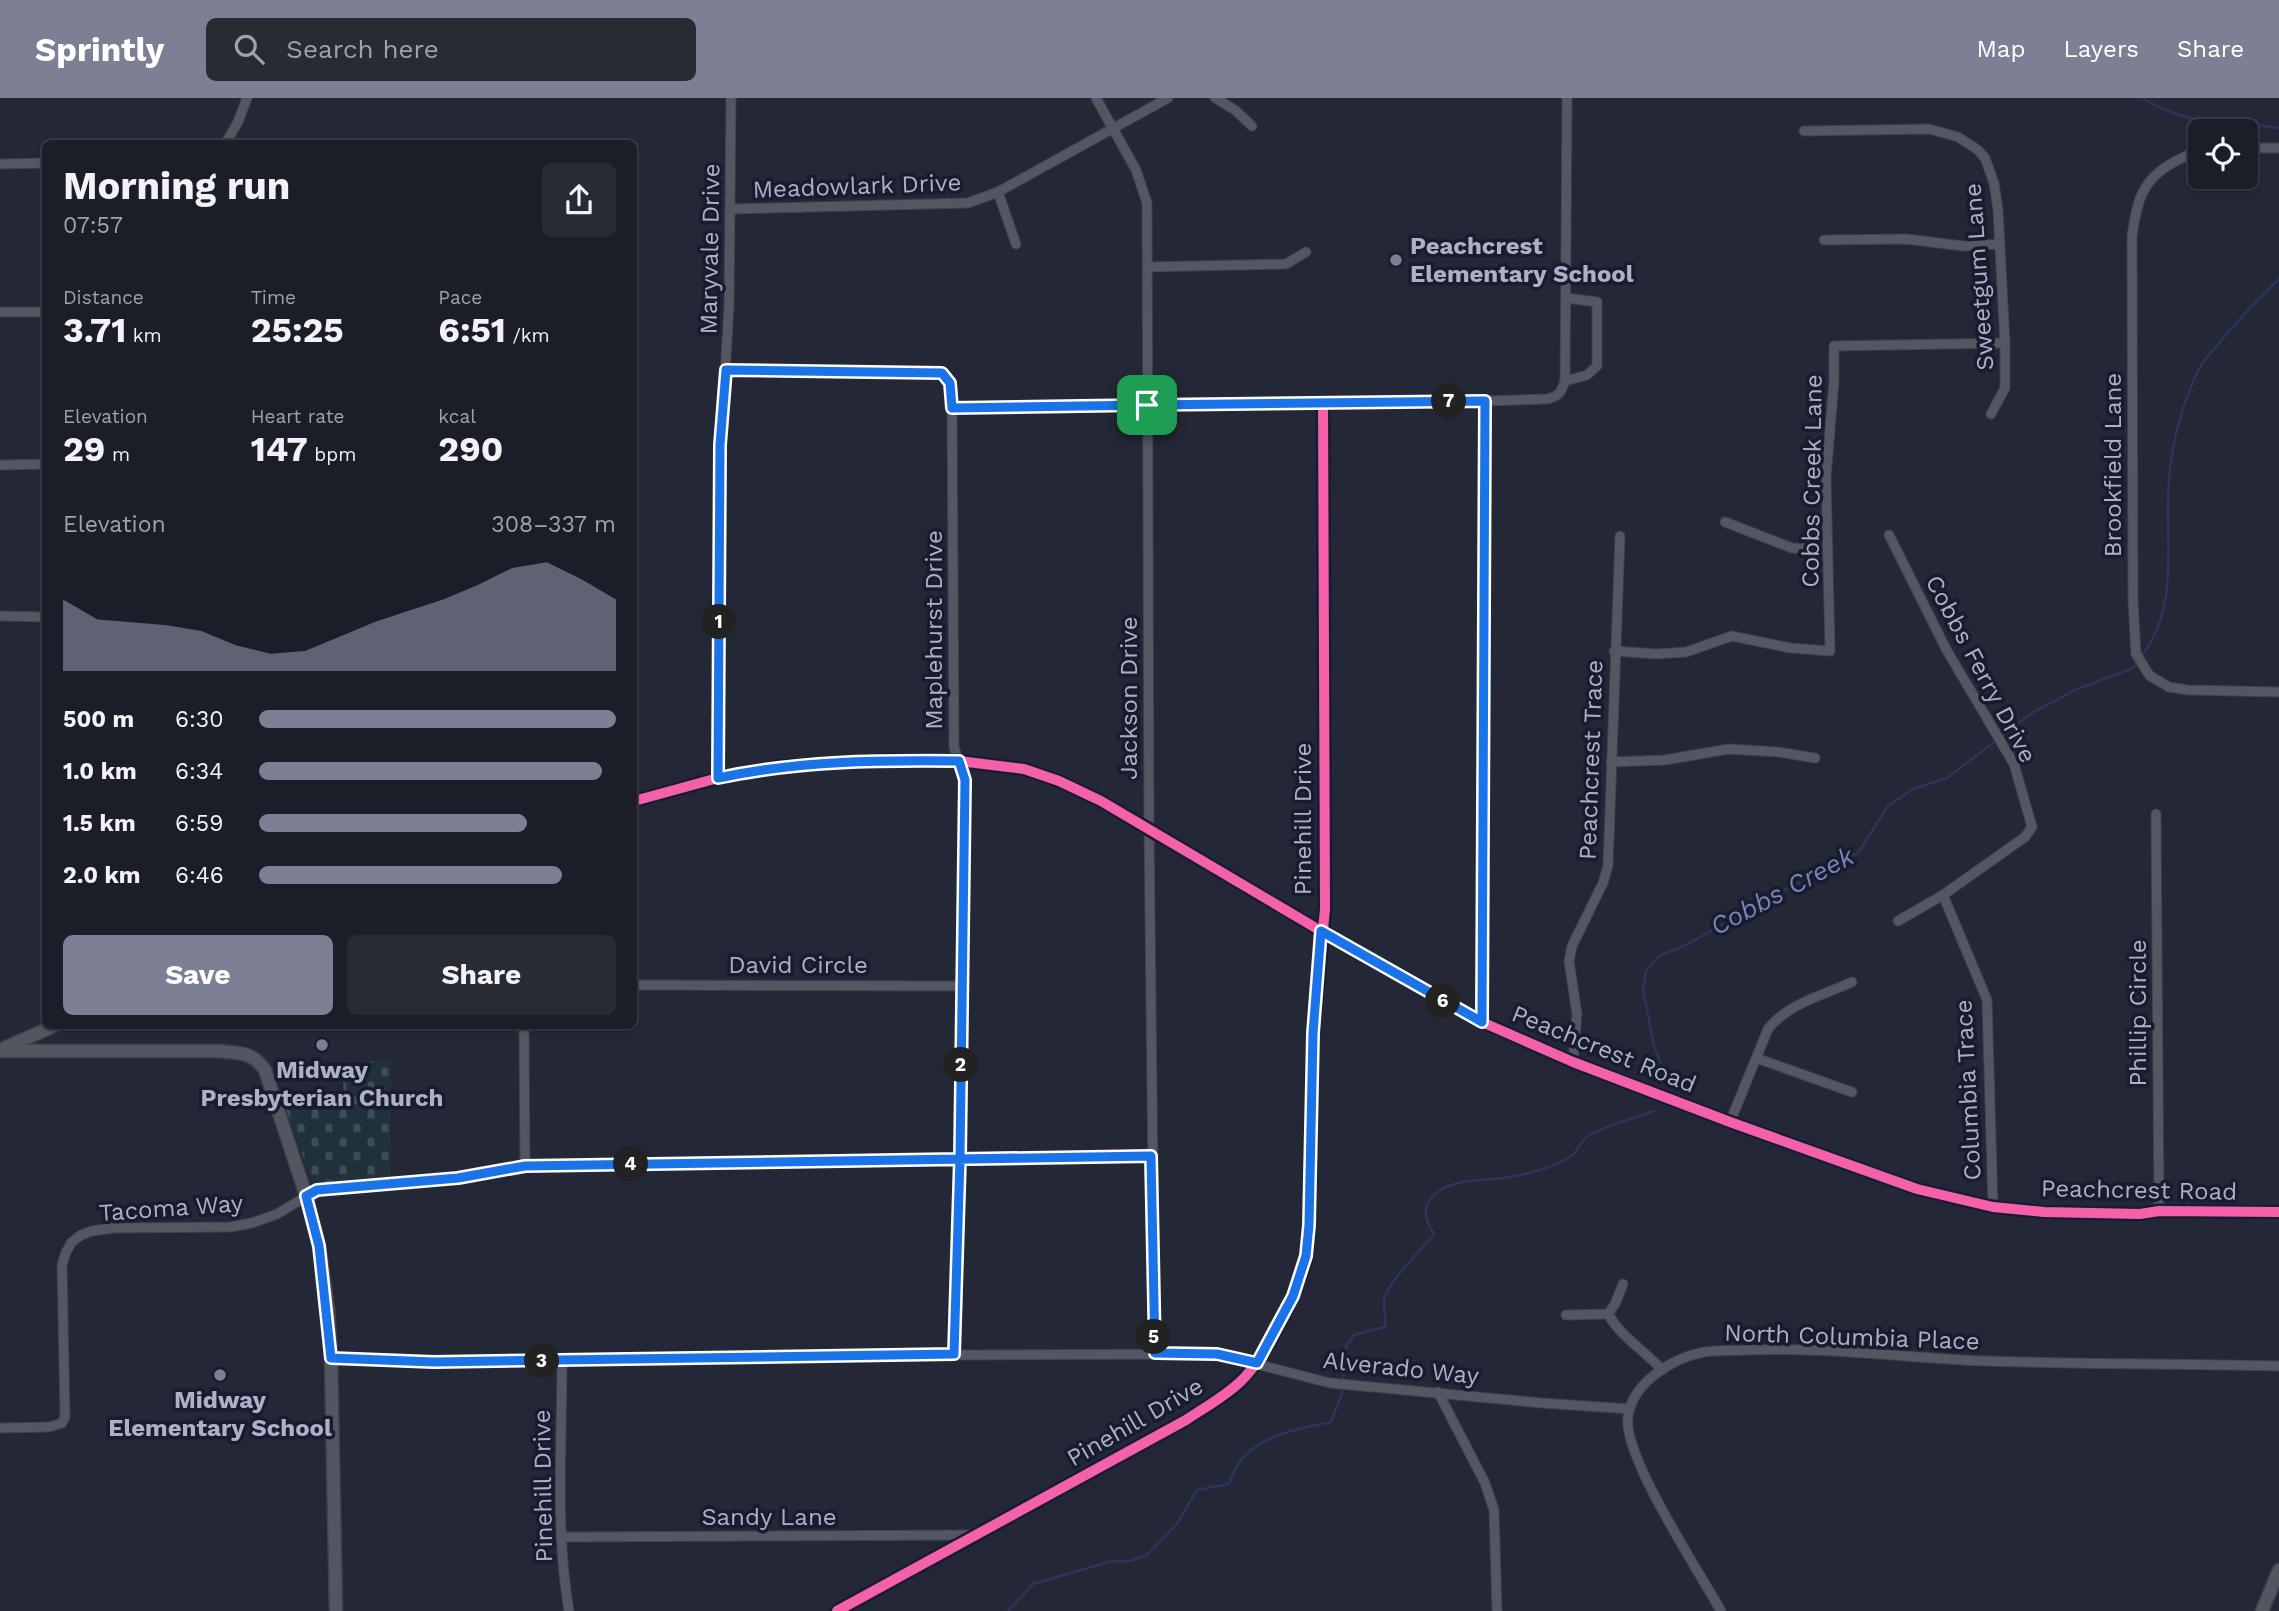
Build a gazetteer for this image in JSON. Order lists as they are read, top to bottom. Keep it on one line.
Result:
{"streets":{"street":["Meadowlark Drive","Maryvale Drive","Sweetgum Lane","Brookfield Lane","Cobbs Creek Lane","Maplehurst Drive","Cobbs Ferry Drive","Jackson Drive","Peachcrest Trace","Pinehill Drive","David Circle","Phillip Circle","Peachcrest Road","Columbia Trace","Tacoma Way","North Columbia Place","Alverado Way","Sandy Lane"]},"crossings":[["Meadowlark Drive","Maryvale Drive"],["Meadowlark Drive","Jackson Drive"],["Maryvale Drive","Maplehurst Drive"],["Maryvale Drive","Peachcrest Road"],["Sweetgum Lane","Cobbs Creek Lane"],["Cobbs Creek Lane","Peachcrest Trace"],["Maplehurst Drive","David Circle"],["Maplehurst Drive","Peachcrest Road"],["Maplehurst Drive","Alverado Way"],["Cobbs Ferry Drive","Columbia Trace"],["Jackson Drive","Peachcrest Road"],["Jackson Drive","Alverado Way"],["Peachcrest Trace","Peachcrest Road"],["Pinehill Drive","Peachcrest Road"],["Pinehill Drive","Alverado Way"],["Pinehill Drive","Sandy Lane"],["Phillip Circle","Peachcrest Road"],["Peachcrest Road","Columbia Trace"],["North Columbia Place","Alverado Way"]],"water":["Cobbs Creek"],"places":["Peachcrest Elementary School","Midway Presbyterian Church","Midway Elementary School"],"page":{"header":"Sprintly","search":"Search here","nav":["Map","Layers","Share"],"heading":["Morning run","07:57"],"stats":[["Distance","3.71 km"],["Time","25:25"],["Pace","6:51 /km"],["Elevation","29 m"],["Heart rate","147 bpm"],["kcal","290"]],"pins":["7","1","6","2","4","5","3"],"chart":["Elevation","308–337 m"],"list":[{"name":"500 m","note":"6:30"},{"name":"1.0 km","note":"6:34"},{"name":"1.5 km","note":"6:59"},{"name":"2.0 km","note":"6:46"}],"buttons":["Save","Share"]}}
